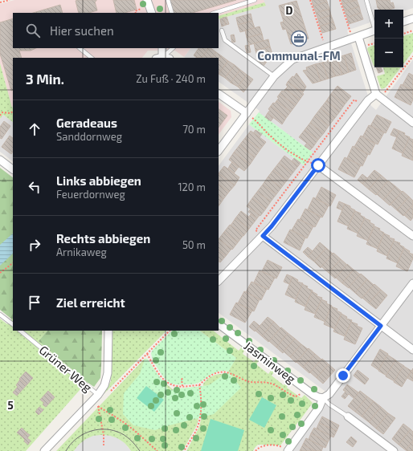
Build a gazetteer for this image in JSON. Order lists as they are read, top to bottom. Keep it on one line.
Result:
{"streets":{"street":["Jasminweg"],"lane":["Grüner Weg"]},"places":{"office":["Communal-FM"]},"page":{"map_buttons":["+","−"],"search":"Hier suchen","heading":["3 Min.","Zu Fuß · 240 m"],"list":[["Geradeaus","Sanddornweg","70 m"],["Links abbiegen","Feuerdornweg","120 m"],["Rechts abbiegen","Arnikaweg","50 m"],"Ziel erreicht"]},"grid":{"columns":["D"],"rows":["5"]}}
